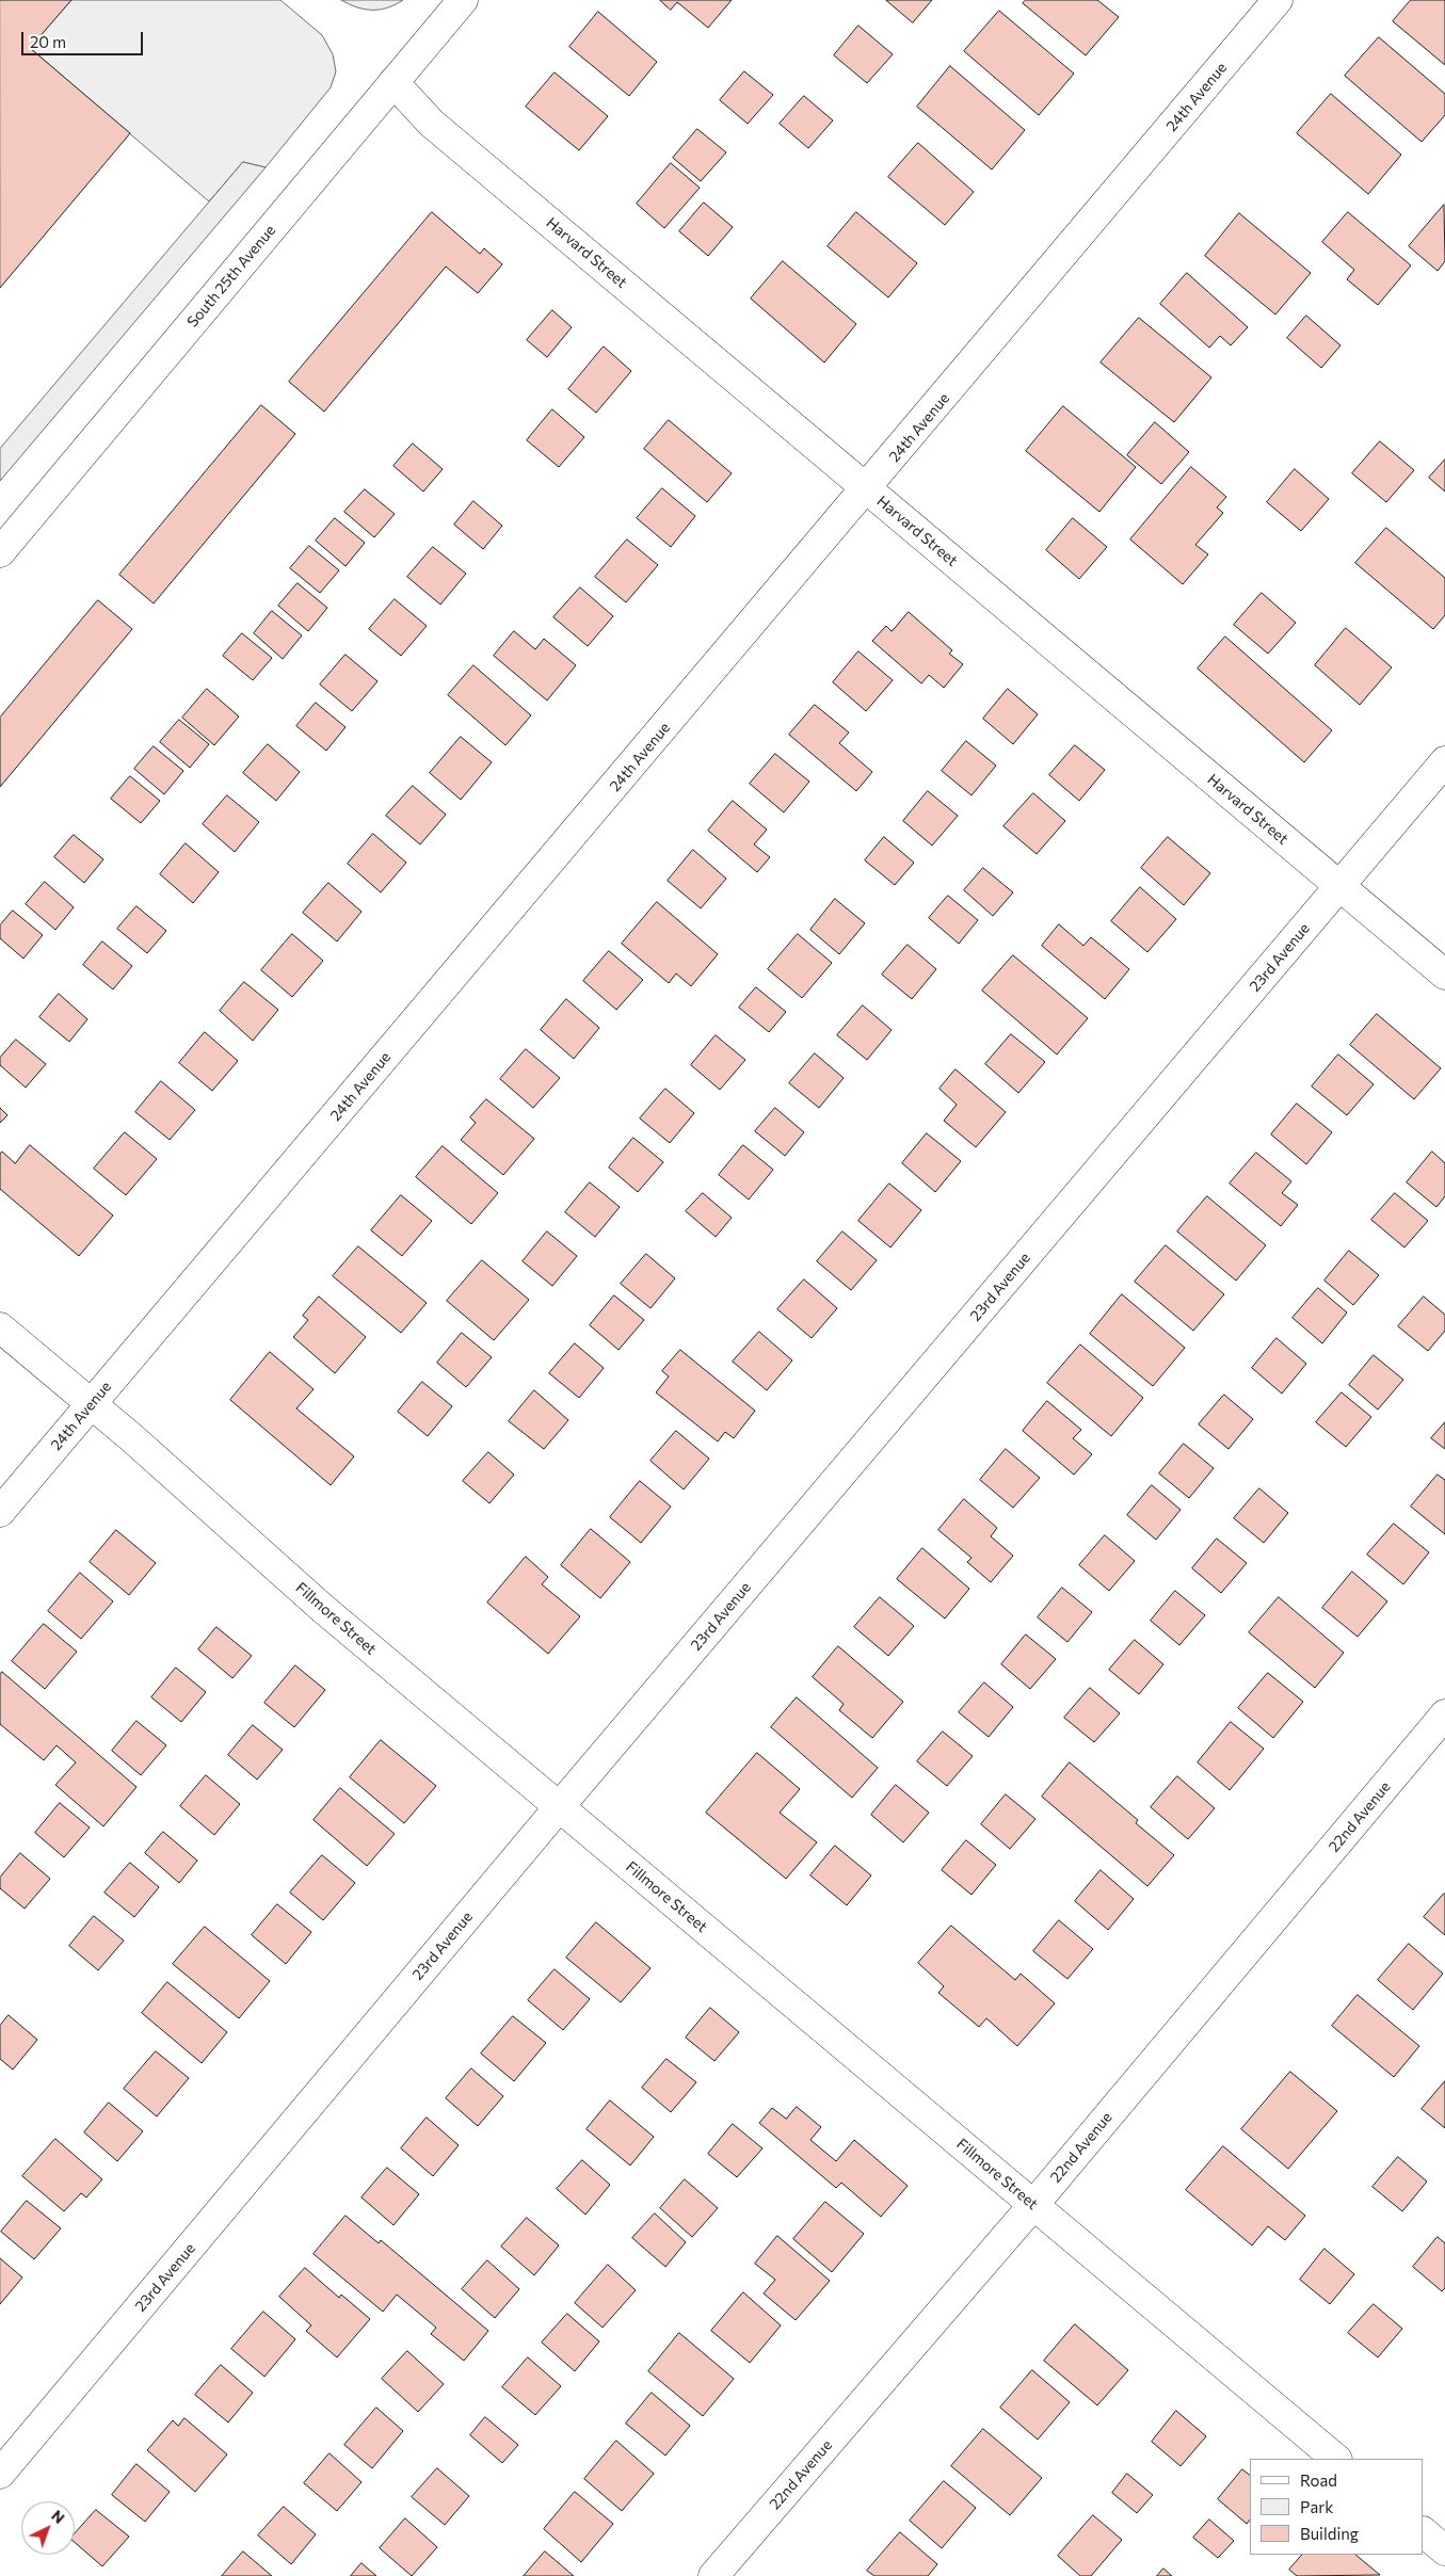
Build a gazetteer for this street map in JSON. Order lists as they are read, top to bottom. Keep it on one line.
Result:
{"streets":{"street":["24th Avenue","Harvard Street","South 25th Avenue","23rd Avenue","Fillmore Street","22nd Avenue"]},"crossings":[["24th Avenue","Harvard Street"],["24th Avenue","Fillmore Street"],["Harvard Street","South 25th Avenue"],["Harvard Street","23rd Avenue"],["23rd Avenue","Fillmore Street"],["Fillmore Street","22nd Avenue"]],"legend":["Road","Park","Building"],"scale_bar":"20 m","north":"top right"}
